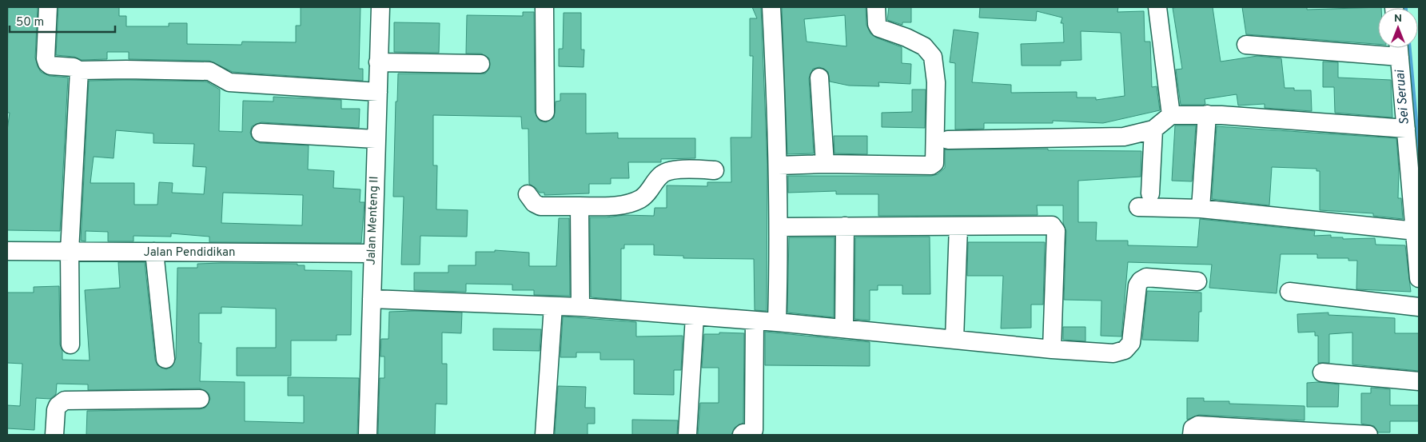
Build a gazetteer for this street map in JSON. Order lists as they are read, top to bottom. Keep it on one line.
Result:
{"streets":{"street":["Jalan Menteng II","Jalan Pendidikan"]},"crossings":[["Jalan Menteng II","Jalan Pendidikan"]],"water":["Sei Seruai"],"scale_bar":"50 m","north":"top"}
